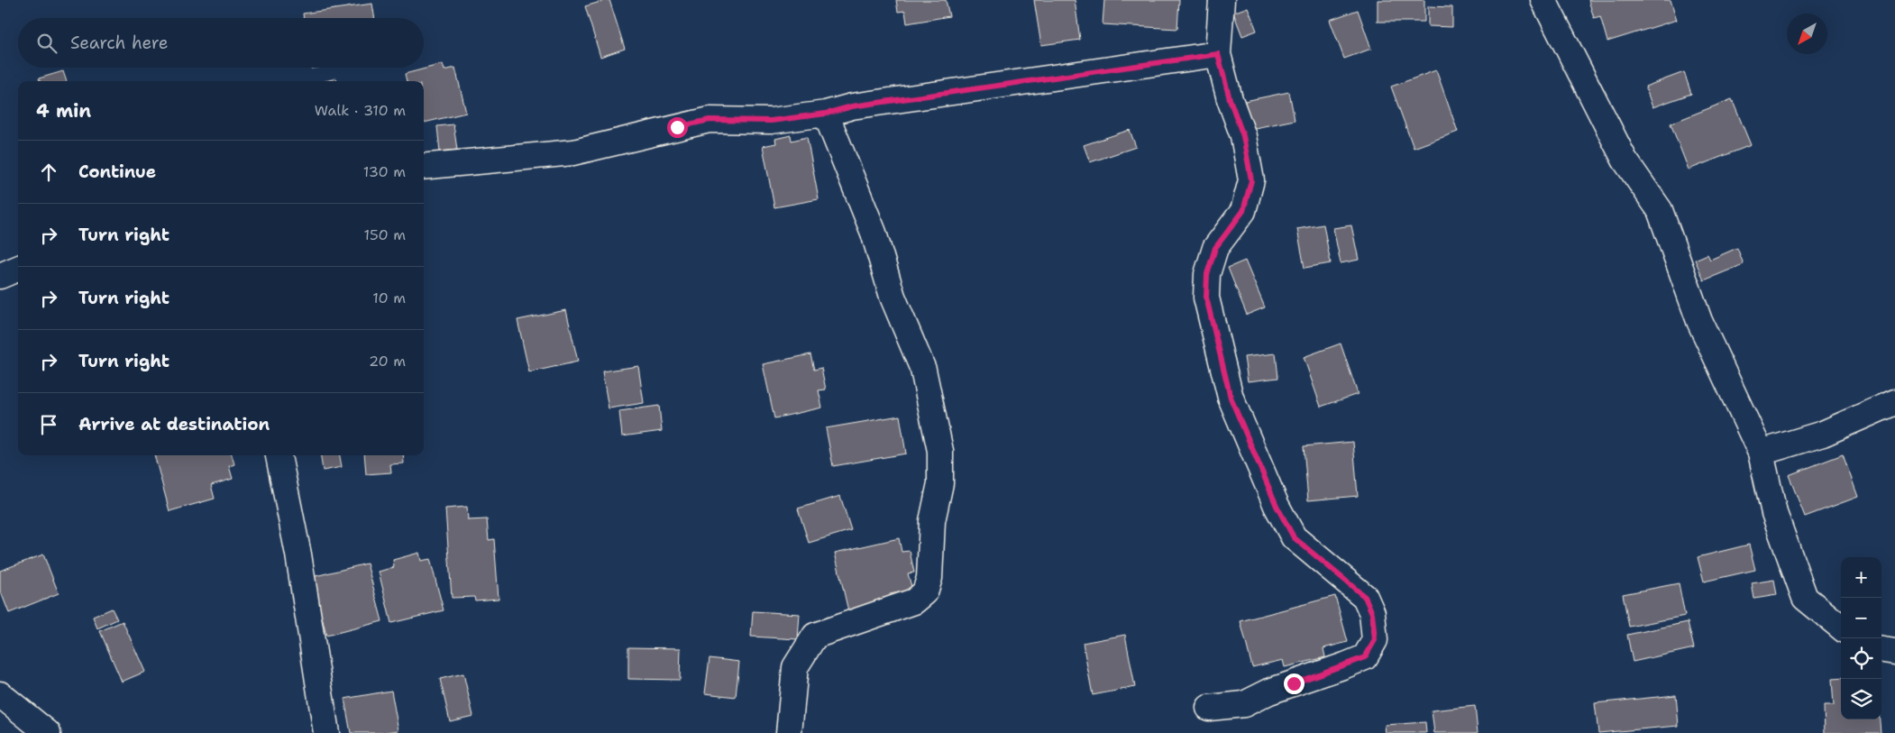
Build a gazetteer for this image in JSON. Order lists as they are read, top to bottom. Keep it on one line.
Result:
{"north":"bottom left","page":{"search":"Search here","heading":["4 min","Walk · 310 m"],"list":[["Continue","130 m"],["Turn right","150 m"],["Turn right","10 m"],["Turn right","20 m"],"Arrive at destination"],"map_buttons":["+","−"]}}
